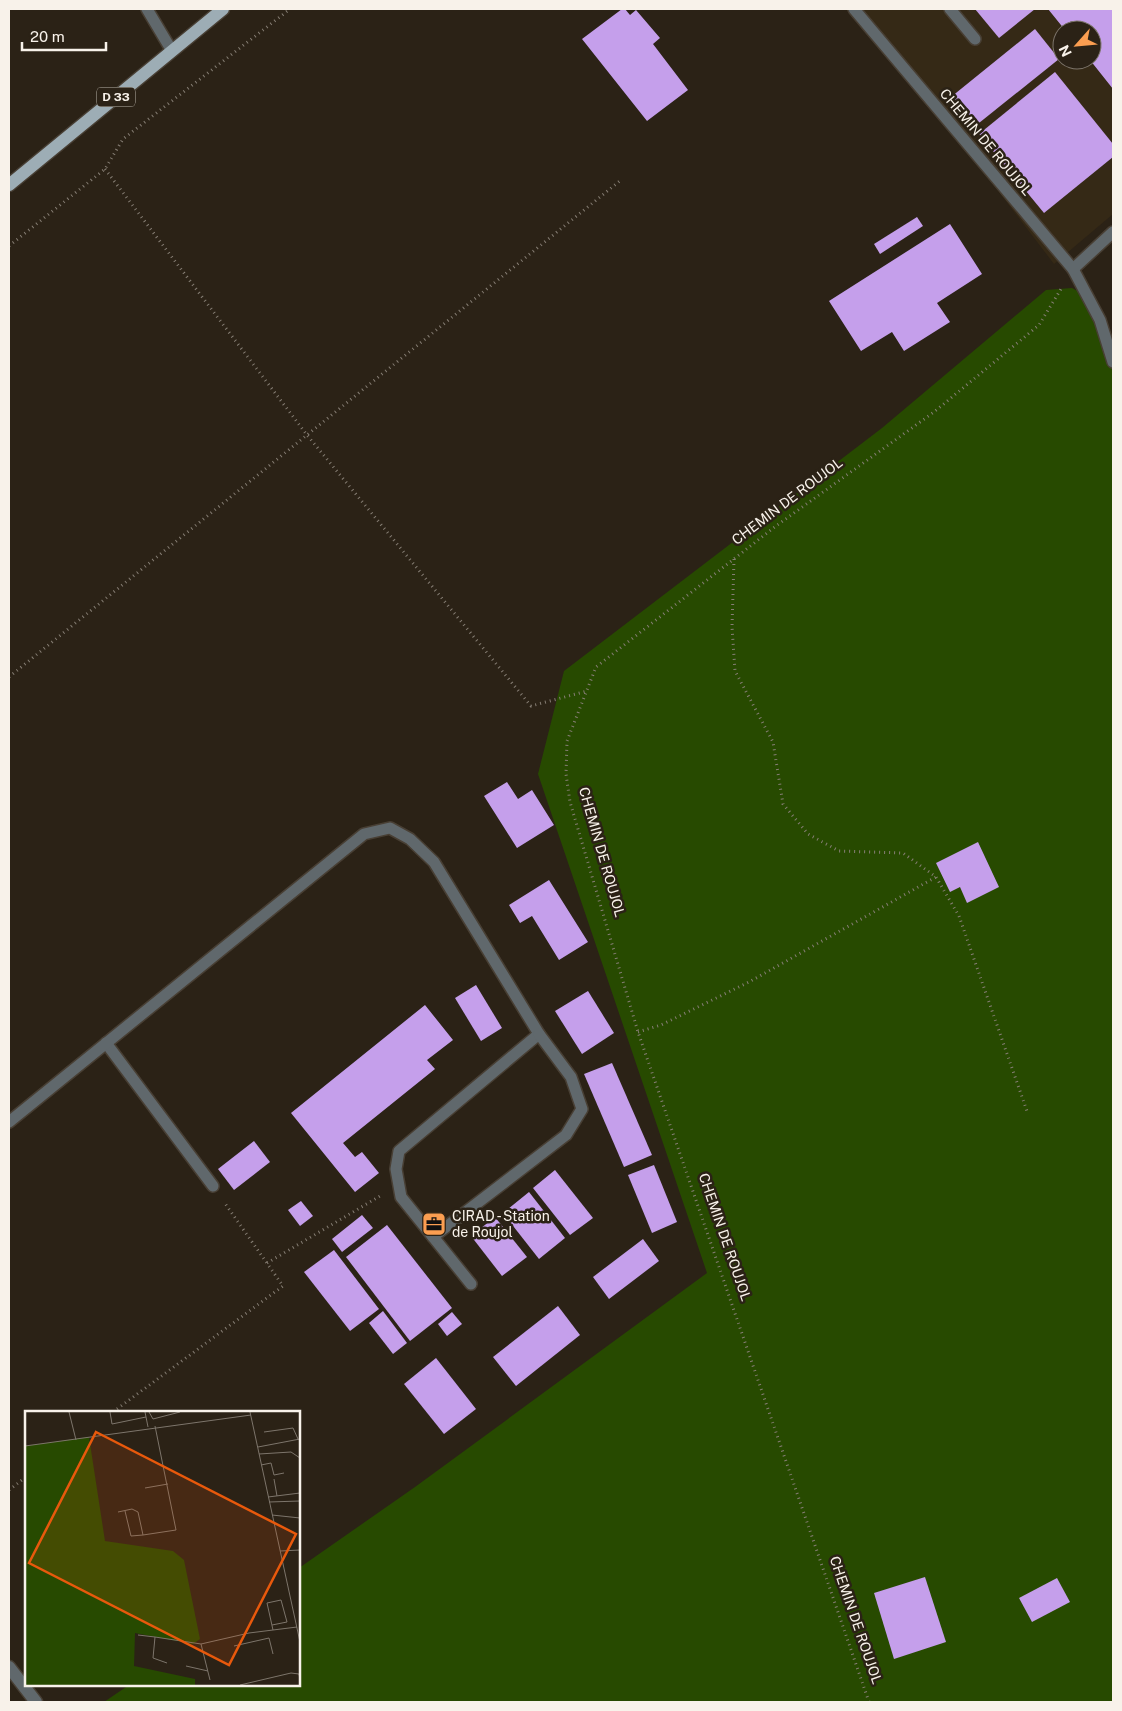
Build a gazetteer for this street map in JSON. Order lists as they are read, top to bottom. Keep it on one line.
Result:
{"streets":{"main road":["D 33"],"lane":["CHEMIN DE ROUJOL"]},"places":{"office":["CIRAD - Station de Roujol"]},"scale_bar":"20 m","north":"bottom left"}
